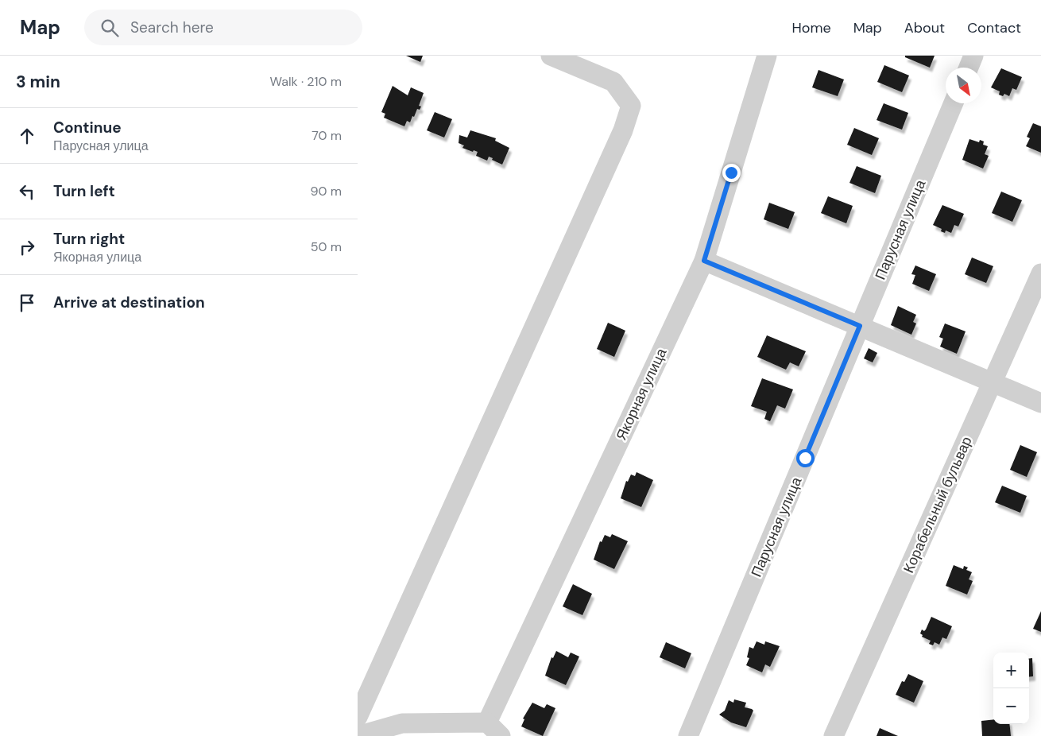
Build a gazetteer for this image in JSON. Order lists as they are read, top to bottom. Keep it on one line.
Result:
{"streets":{"street":["Парусная улица","Якорная улица","Корабельный бульвар"]},"north":"bottom right","page":{"header":"Map","search":"Search here","nav":["Home","Map","About","Contact"],"heading":["3 min","Walk · 210 m"],"list":[["Continue","Парусная улица","70 m"],["Turn left","90 m"],["Turn right","Якорная улица","50 m"],"Arrive at destination"],"map_buttons":["+","−"]}}
